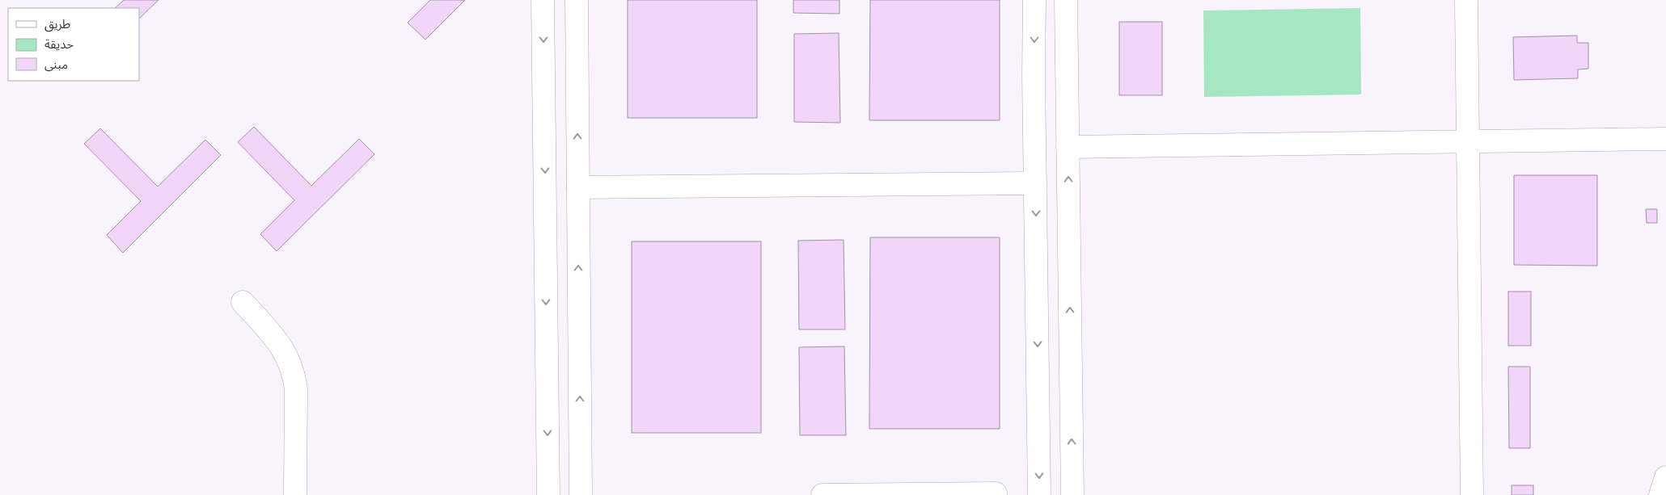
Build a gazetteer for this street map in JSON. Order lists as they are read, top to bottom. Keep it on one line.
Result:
{"legend":["طريق","حديقة","مبنى"]}
